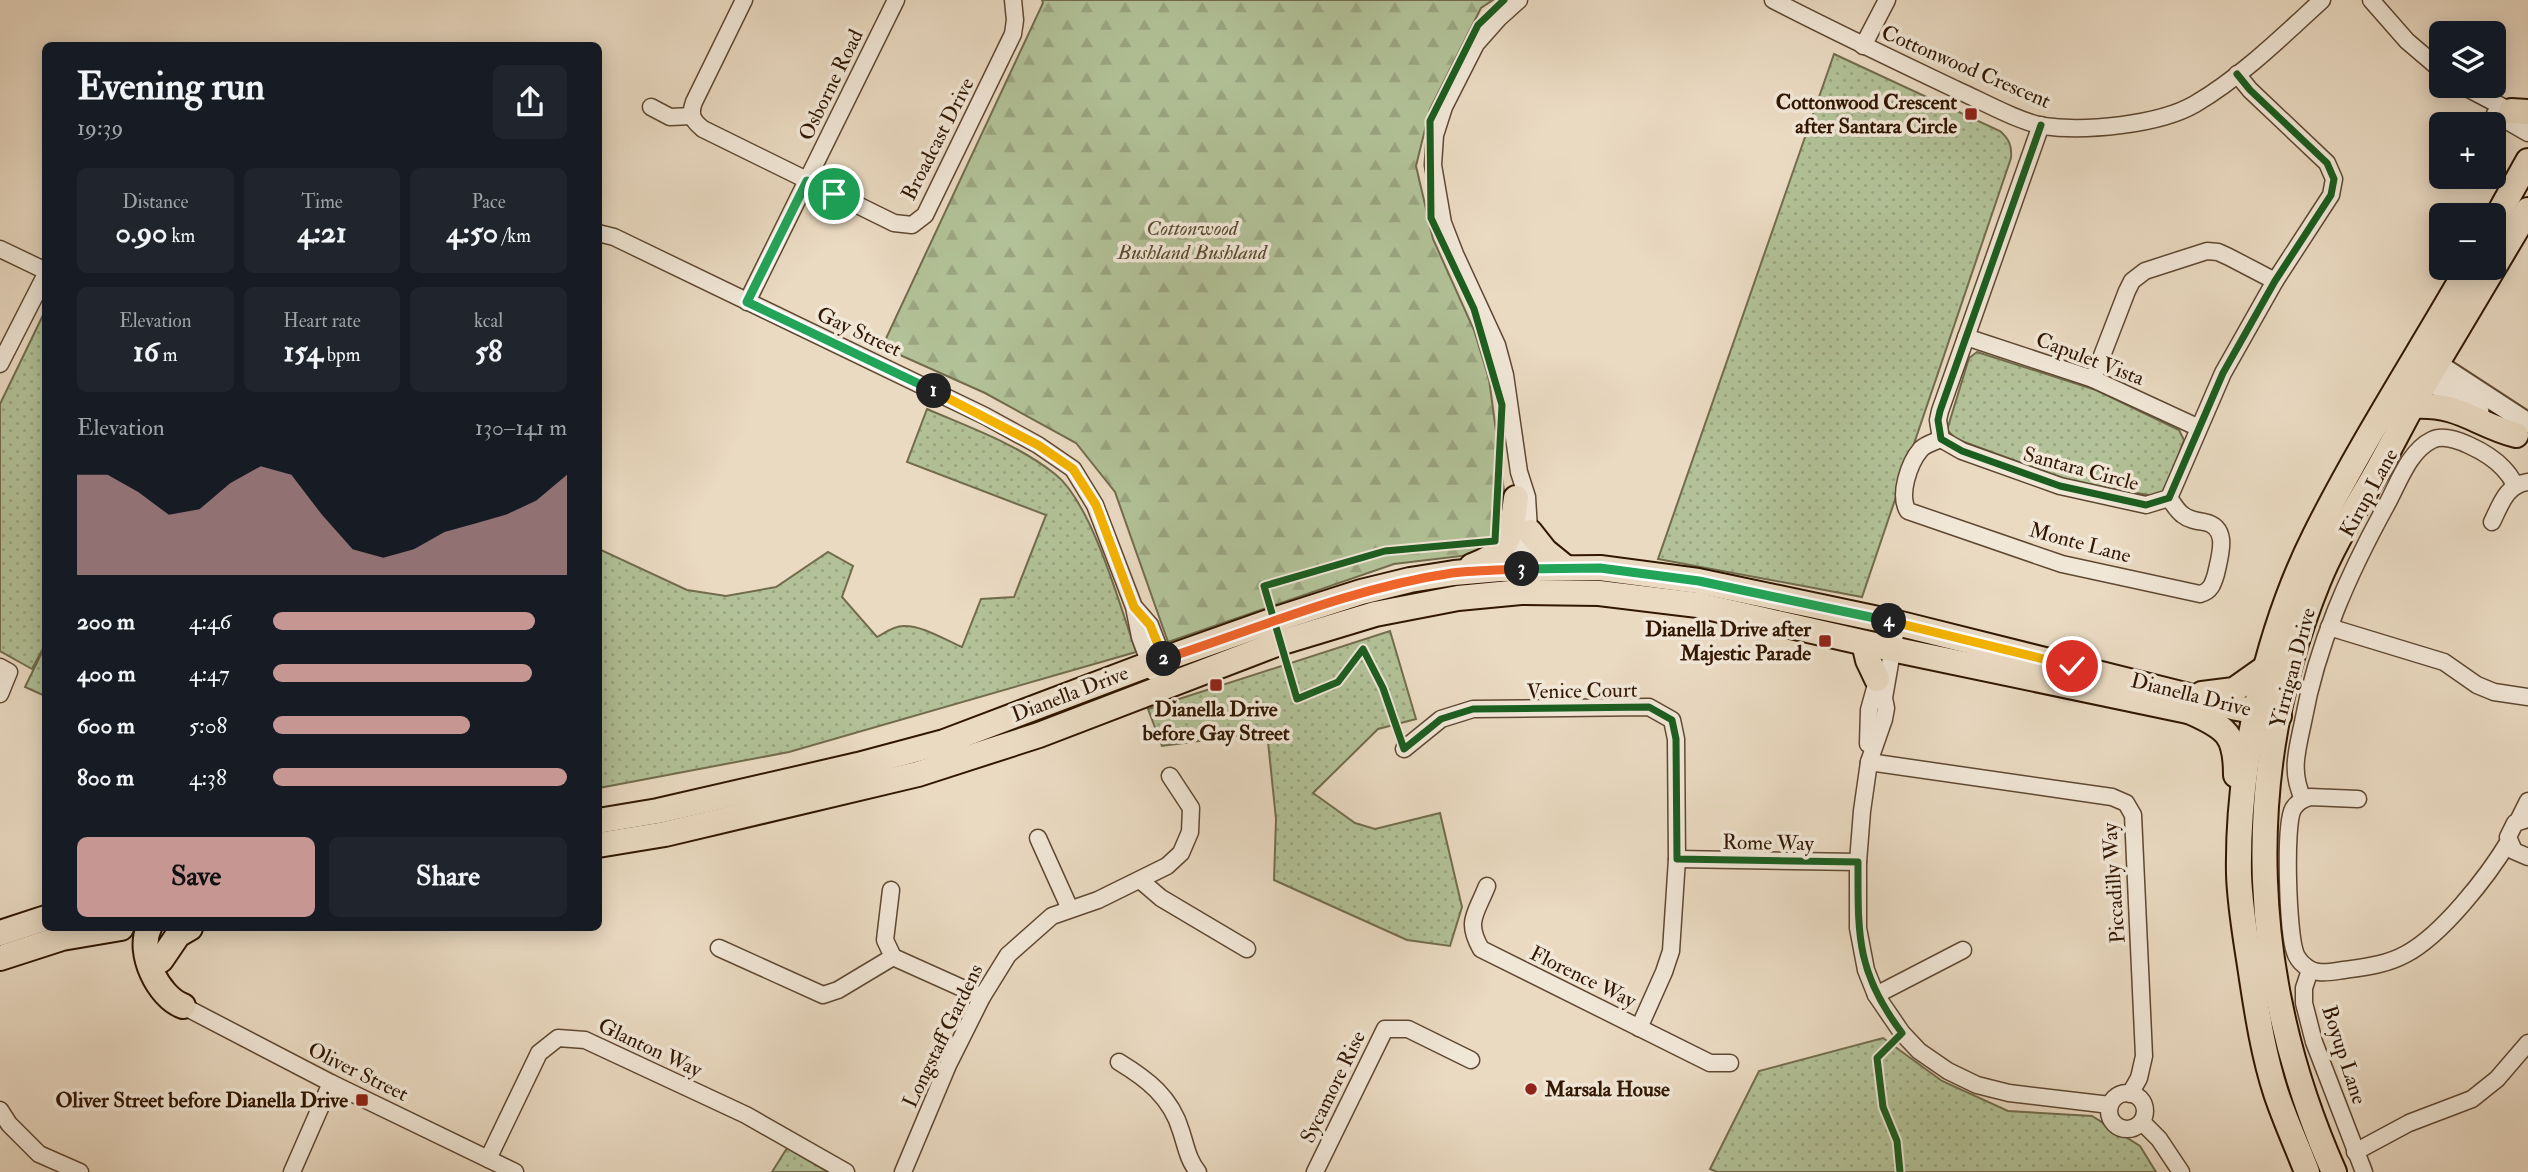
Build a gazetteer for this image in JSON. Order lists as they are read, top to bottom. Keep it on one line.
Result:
{"streets":{"main road":["Yirrigan Drive","Dianella Drive"],"street":["Cottonwood Crescent","Osborne Road","Broadcast Drive","Gay Street","Capulet Vista","Santara Circle","Kirup Lane","Monte Lane","Venice Court","Rome Way","Piccadilly Way","Florence Way","Longstaff Gardens","Glanton Way","Boyup Lane","Oliver Street","Sycamore Rise"]},"crossings":[["Osborne Road","Broadcast Drive"],["Osborne Road","Gay Street"],["Gay Street","Dianella Drive"],["Santara Circle","Monte Lane"],["Yirrigan Drive","Dianella Drive"],["Venice Court","Rome Way"],["Venice Court","Florence Way"],["Glanton Way","Oliver Street"]],"parks":["Cottonwood Bushland Bushland"],"places":{"transit":["Cottonwood Crescent after Santara Circle","Dianella Drive after Majestic Parade","Dianella Drive before Gay Street","Oliver Street before Dianella Drive"],"other":["Marsala House"]},"page":{"map_buttons":["+","−"],"heading":["Evening run","19:39"],"stats":[["Distance","0.90 km"],["Time","4:21"],["Pace","4:50 /km"],["Elevation","16 m"],["Heart rate","154 bpm"],["kcal","58"]],"pins":["1","3","4","2"],"chart":["Elevation","130–141 m"],"list":[{"name":"200 m","note":"4:46"},{"name":"400 m","note":"4:47"},{"name":"600 m","note":"5:08"},{"name":"800 m","note":"4:38"}],"buttons":["Save","Share"]}}
